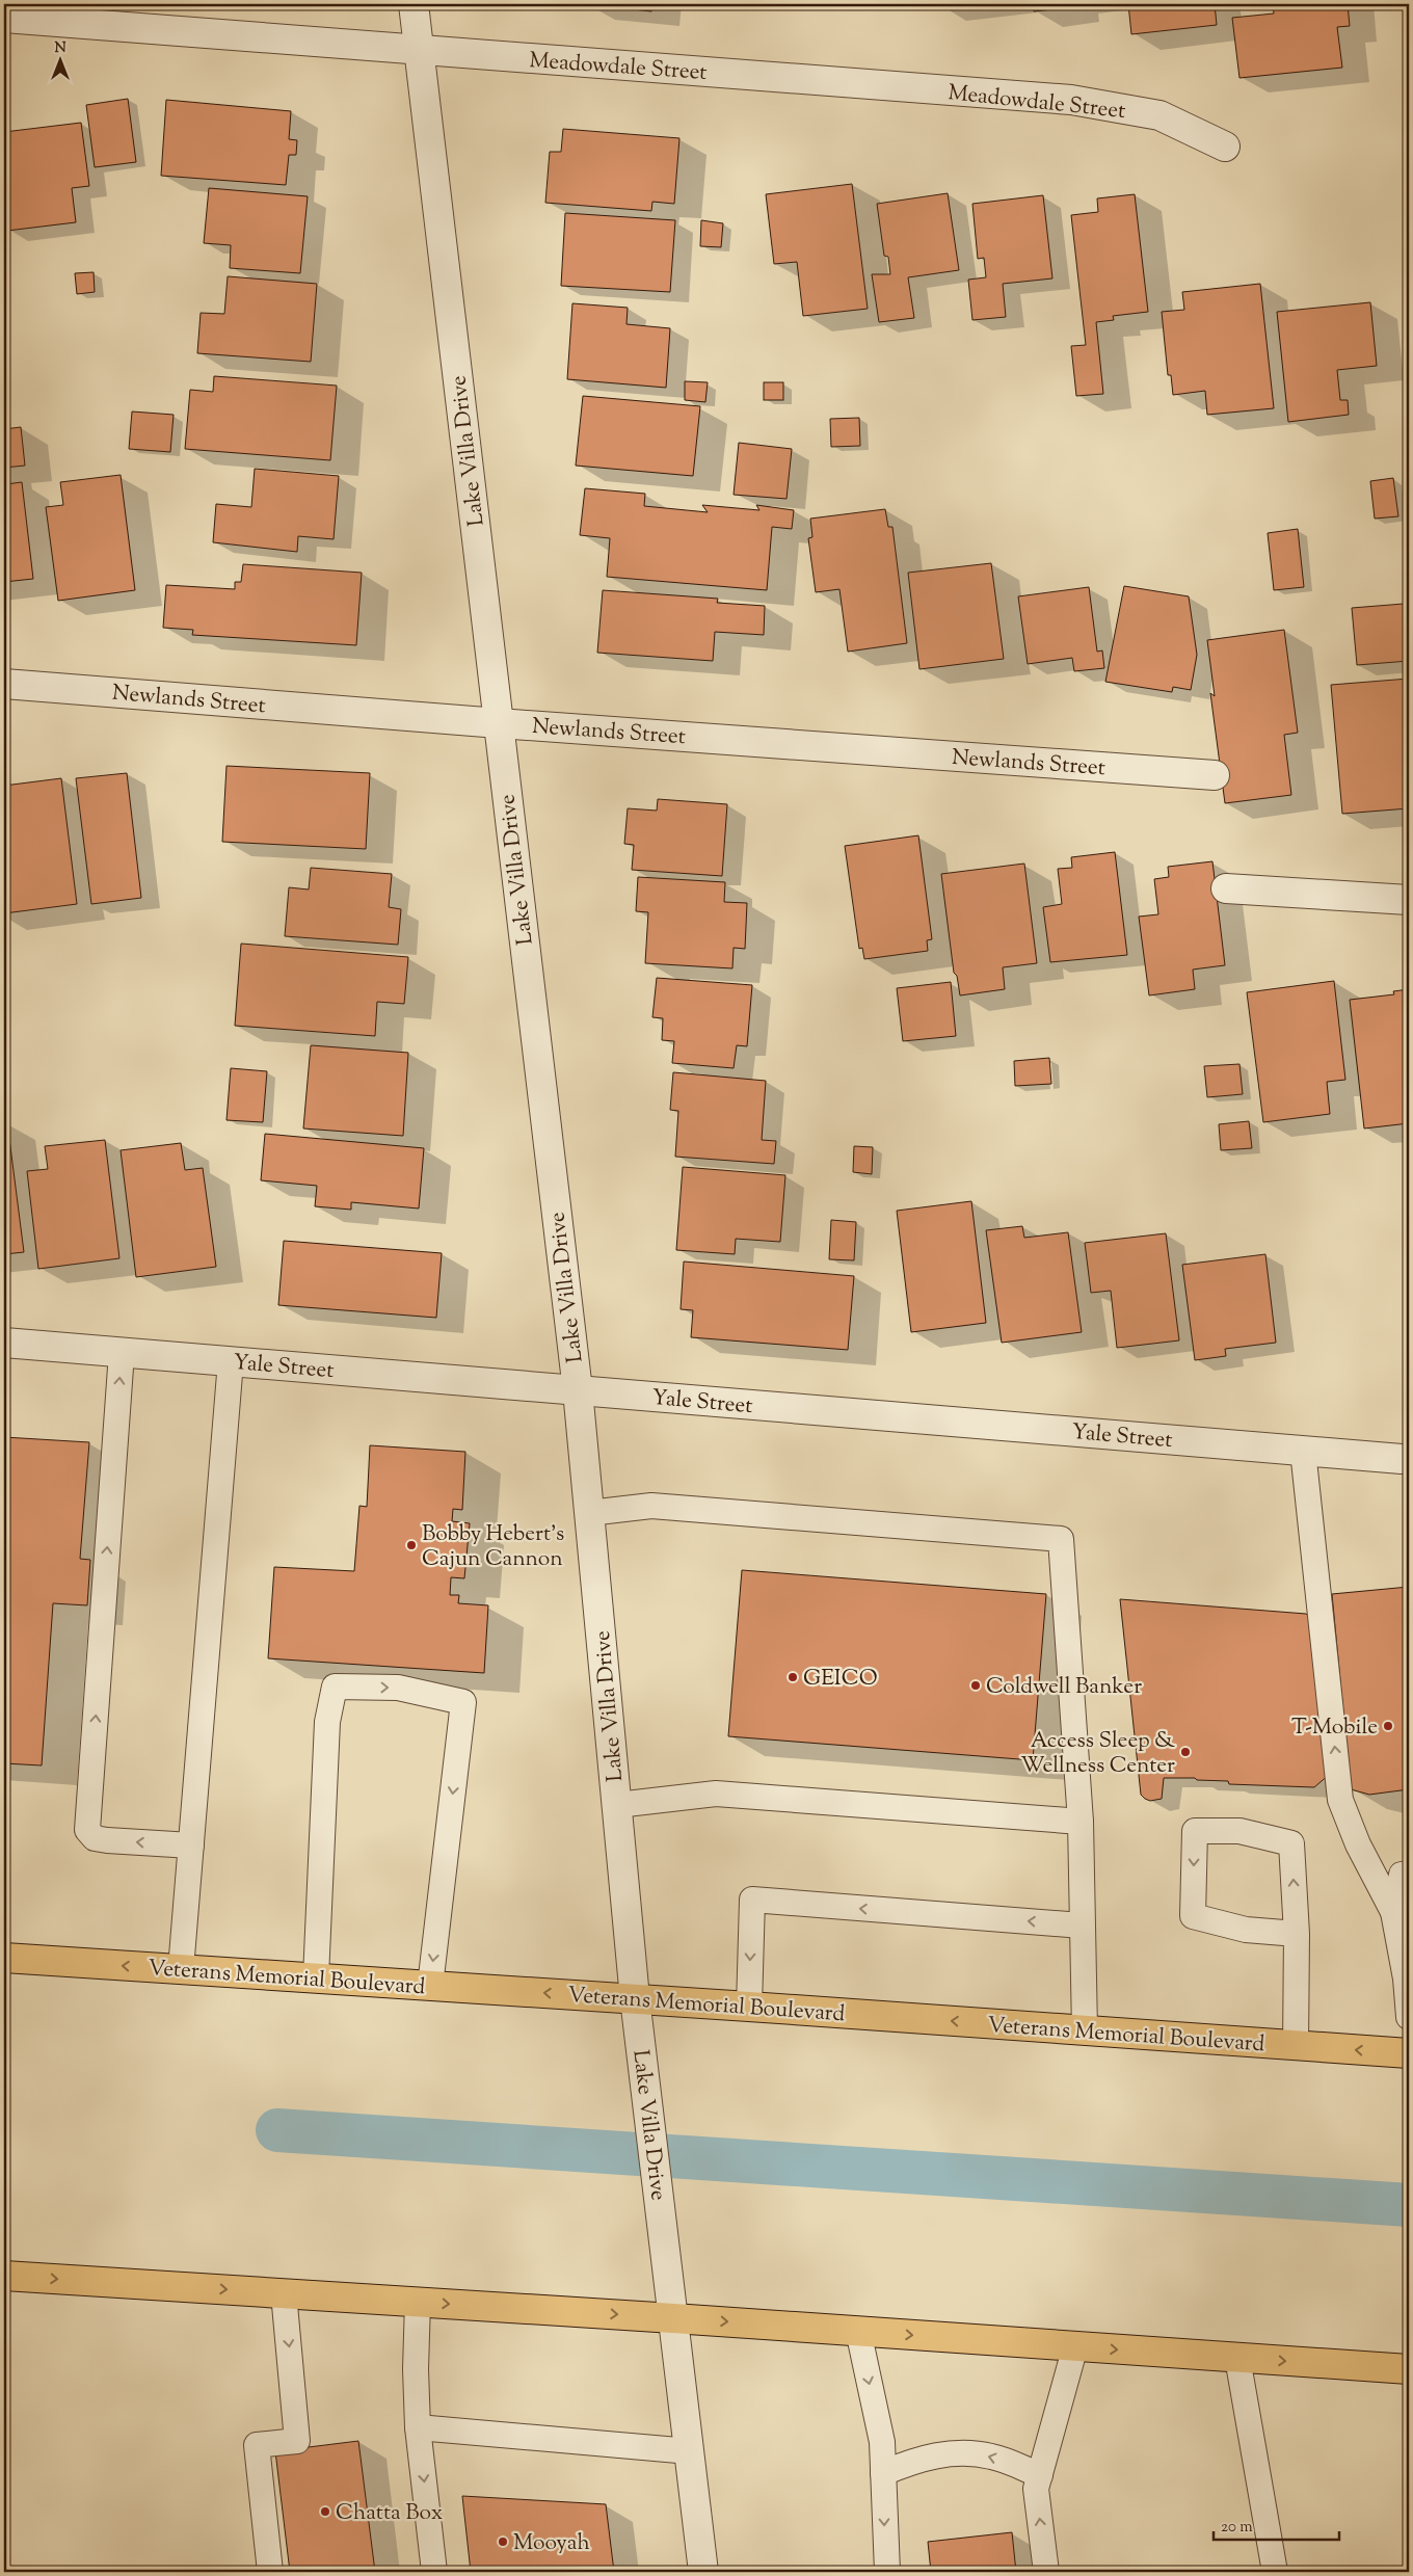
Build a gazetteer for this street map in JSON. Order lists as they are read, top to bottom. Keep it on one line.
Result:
{"streets":{"main road":["Veterans Memorial Boulevard"],"street":["Meadowdale Street","Lake Villa Drive","Newlands Street","Yale Street"]},"crossings":[["Meadowdale Street","Lake Villa Drive"],["Lake Villa Drive","Newlands Street"],["Lake Villa Drive","Yale Street"],["Lake Villa Drive","Veterans Memorial Boulevard"]],"one_way":["Veterans Memorial Boulevard"],"places":["Bobby Hebert's Cajun Cannon","GEICO","Coldwell Banker","T-Mobile","Access Sleep & Wellness Center","Chatta Box","Mooyah"],"scale_bar":"20 m","north":"top"}
